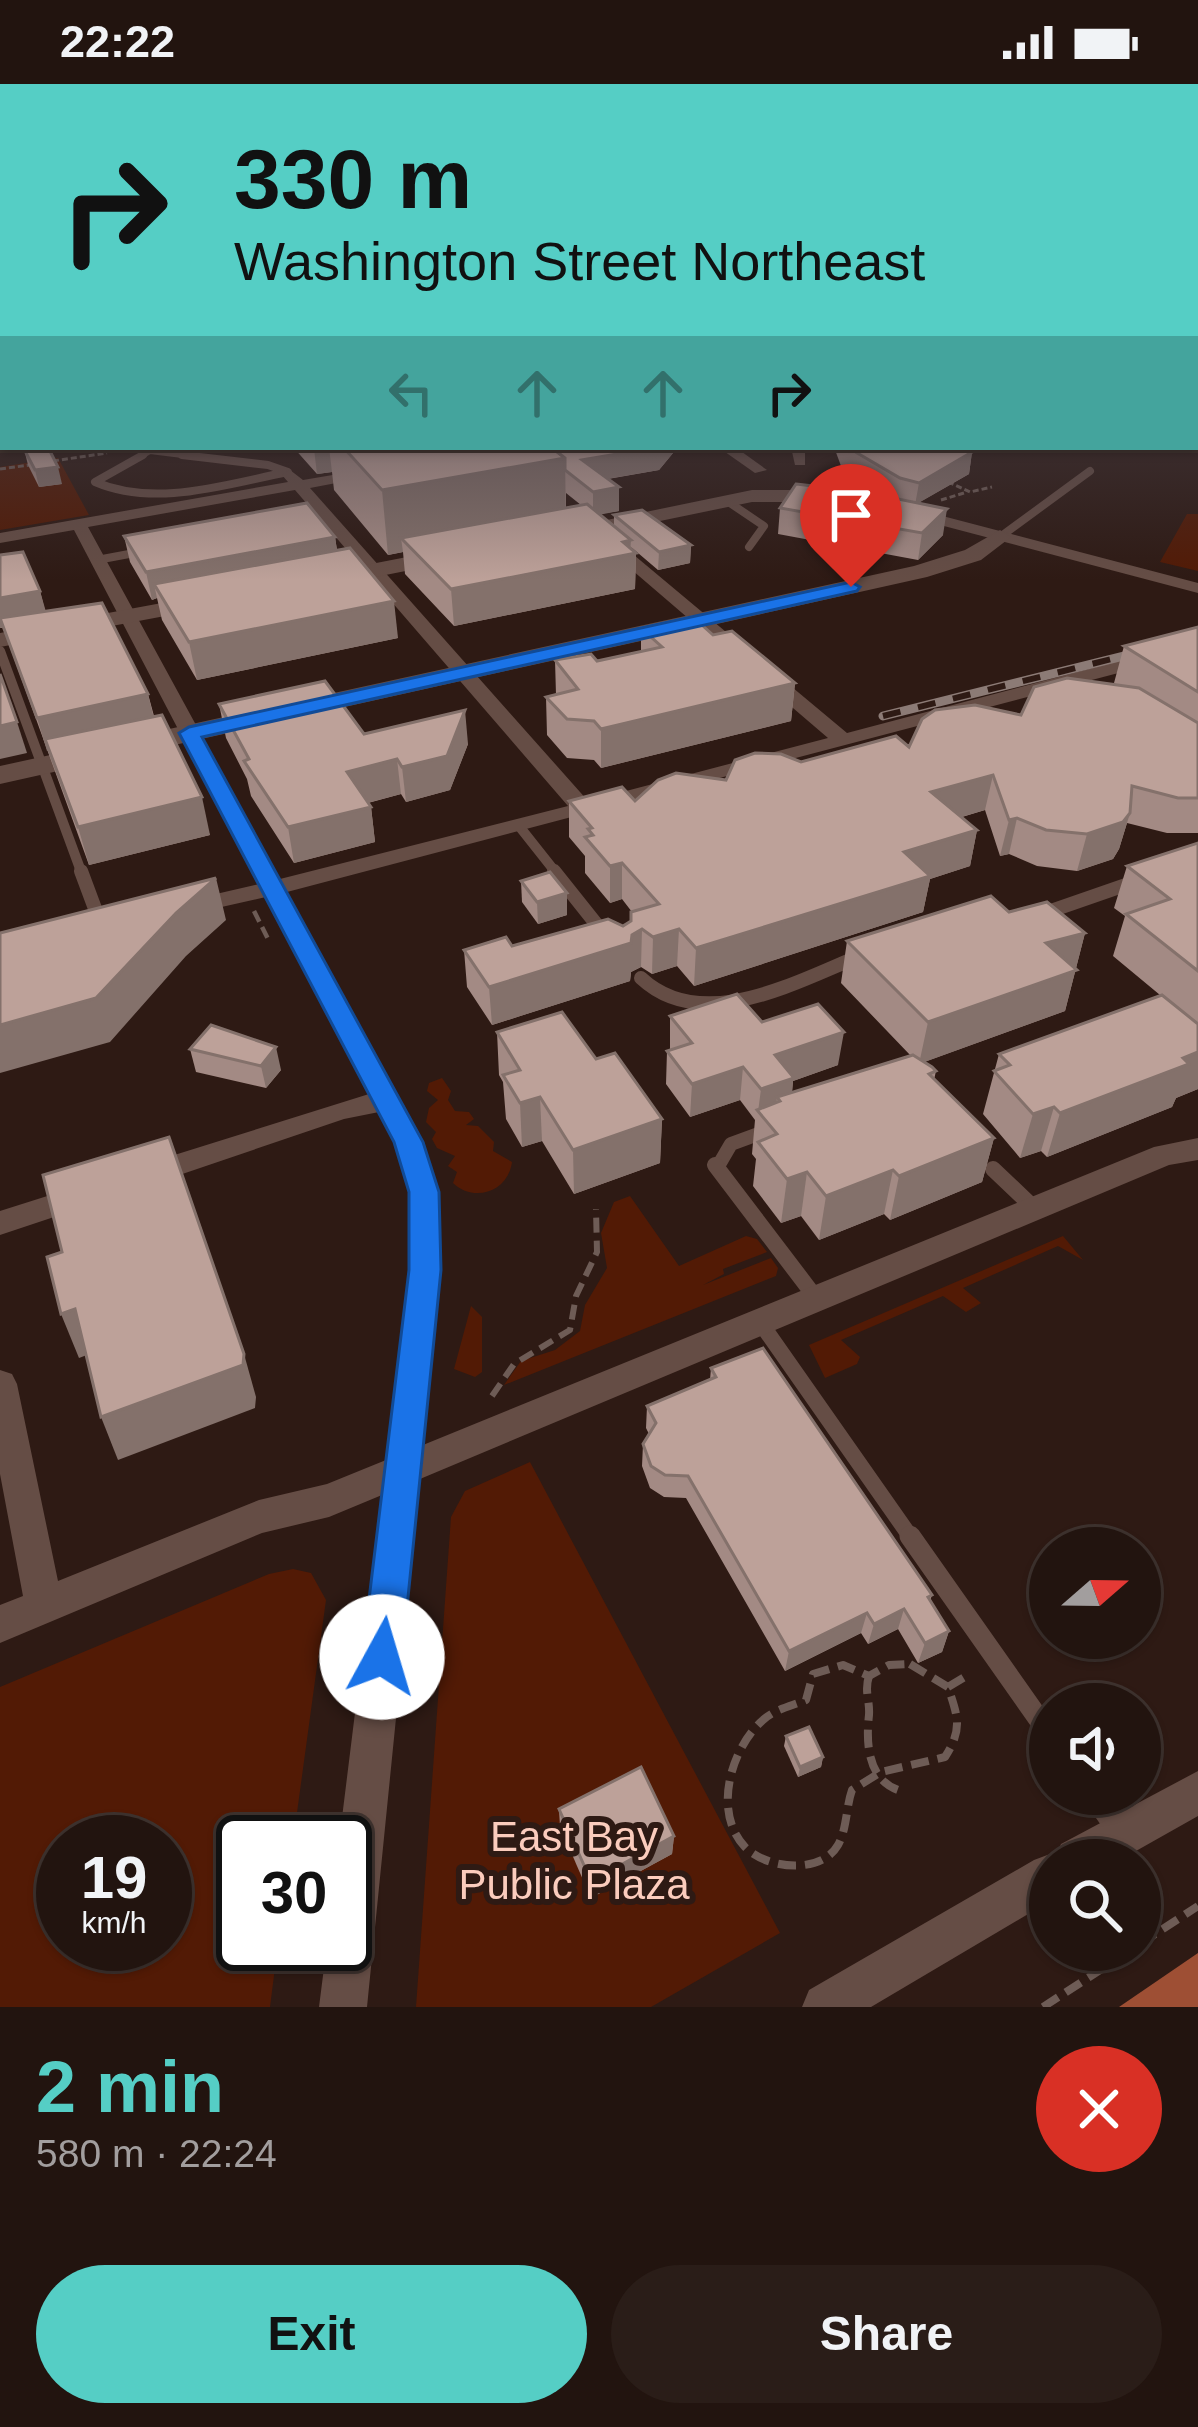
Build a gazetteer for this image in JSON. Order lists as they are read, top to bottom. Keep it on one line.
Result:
{"parks":["East Bay Public Plaza"],"north":"right","page":{"status":"22:22","turn":["330 m","Washington Street Northeast"],"speed":"19 km/h","limit":"30","heading":["2 min","580 m · 22:24"],"buttons":["Exit","Share"]}}
